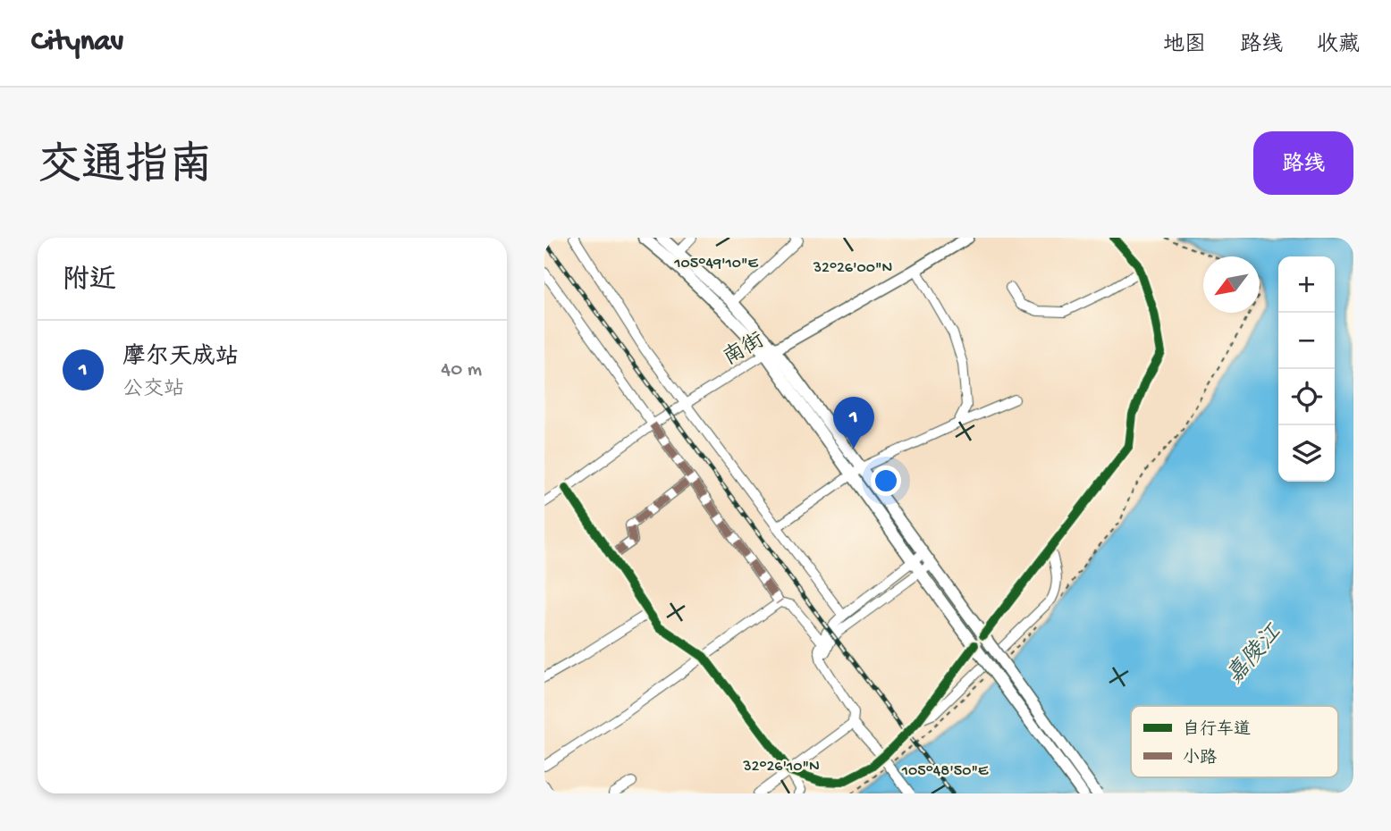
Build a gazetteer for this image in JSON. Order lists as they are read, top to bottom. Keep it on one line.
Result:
{"streets":{"main road":["南街"]},"water":["嘉陵江"],"legend":["自行车道","小路"],"north":"bottom left","page":{"header":"Citynav","nav":["地图","路线","收藏"],"title":"交通指南","buttons":"路线","heading":"附近","map_buttons":["+","−"],"list":[{"mark":"1","name":"摩尔天成站","note":"公交站","value":"40 m"}],"pins":"1"},"coordinates":["105°49'10\"E","32°26'00\"N","32°26'10\"N","105°48'50\"E"]}
